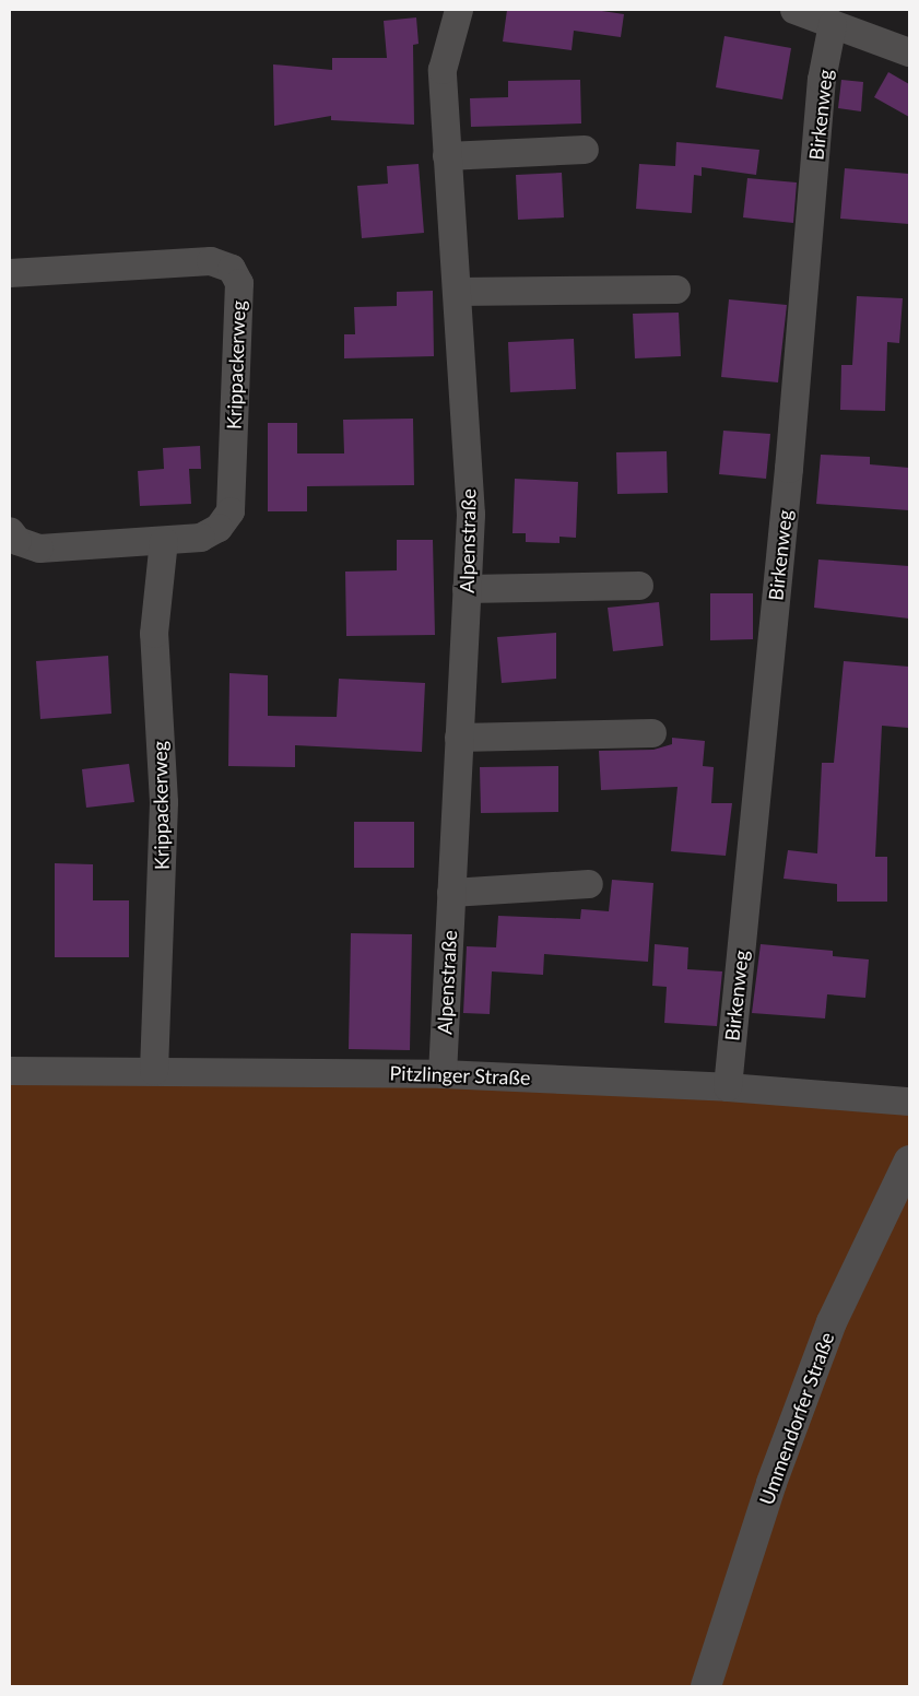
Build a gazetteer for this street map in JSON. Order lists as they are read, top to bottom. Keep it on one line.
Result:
{"streets":{"street":["Birkenweg","Krippackerweg","Alpenstraße","Pitzlinger Straße","Ummendorfer Straße"]},"crossings":[["Birkenweg","Pitzlinger Straße"],["Krippackerweg","Pitzlinger Straße"],["Alpenstraße","Pitzlinger Straße"]]}
